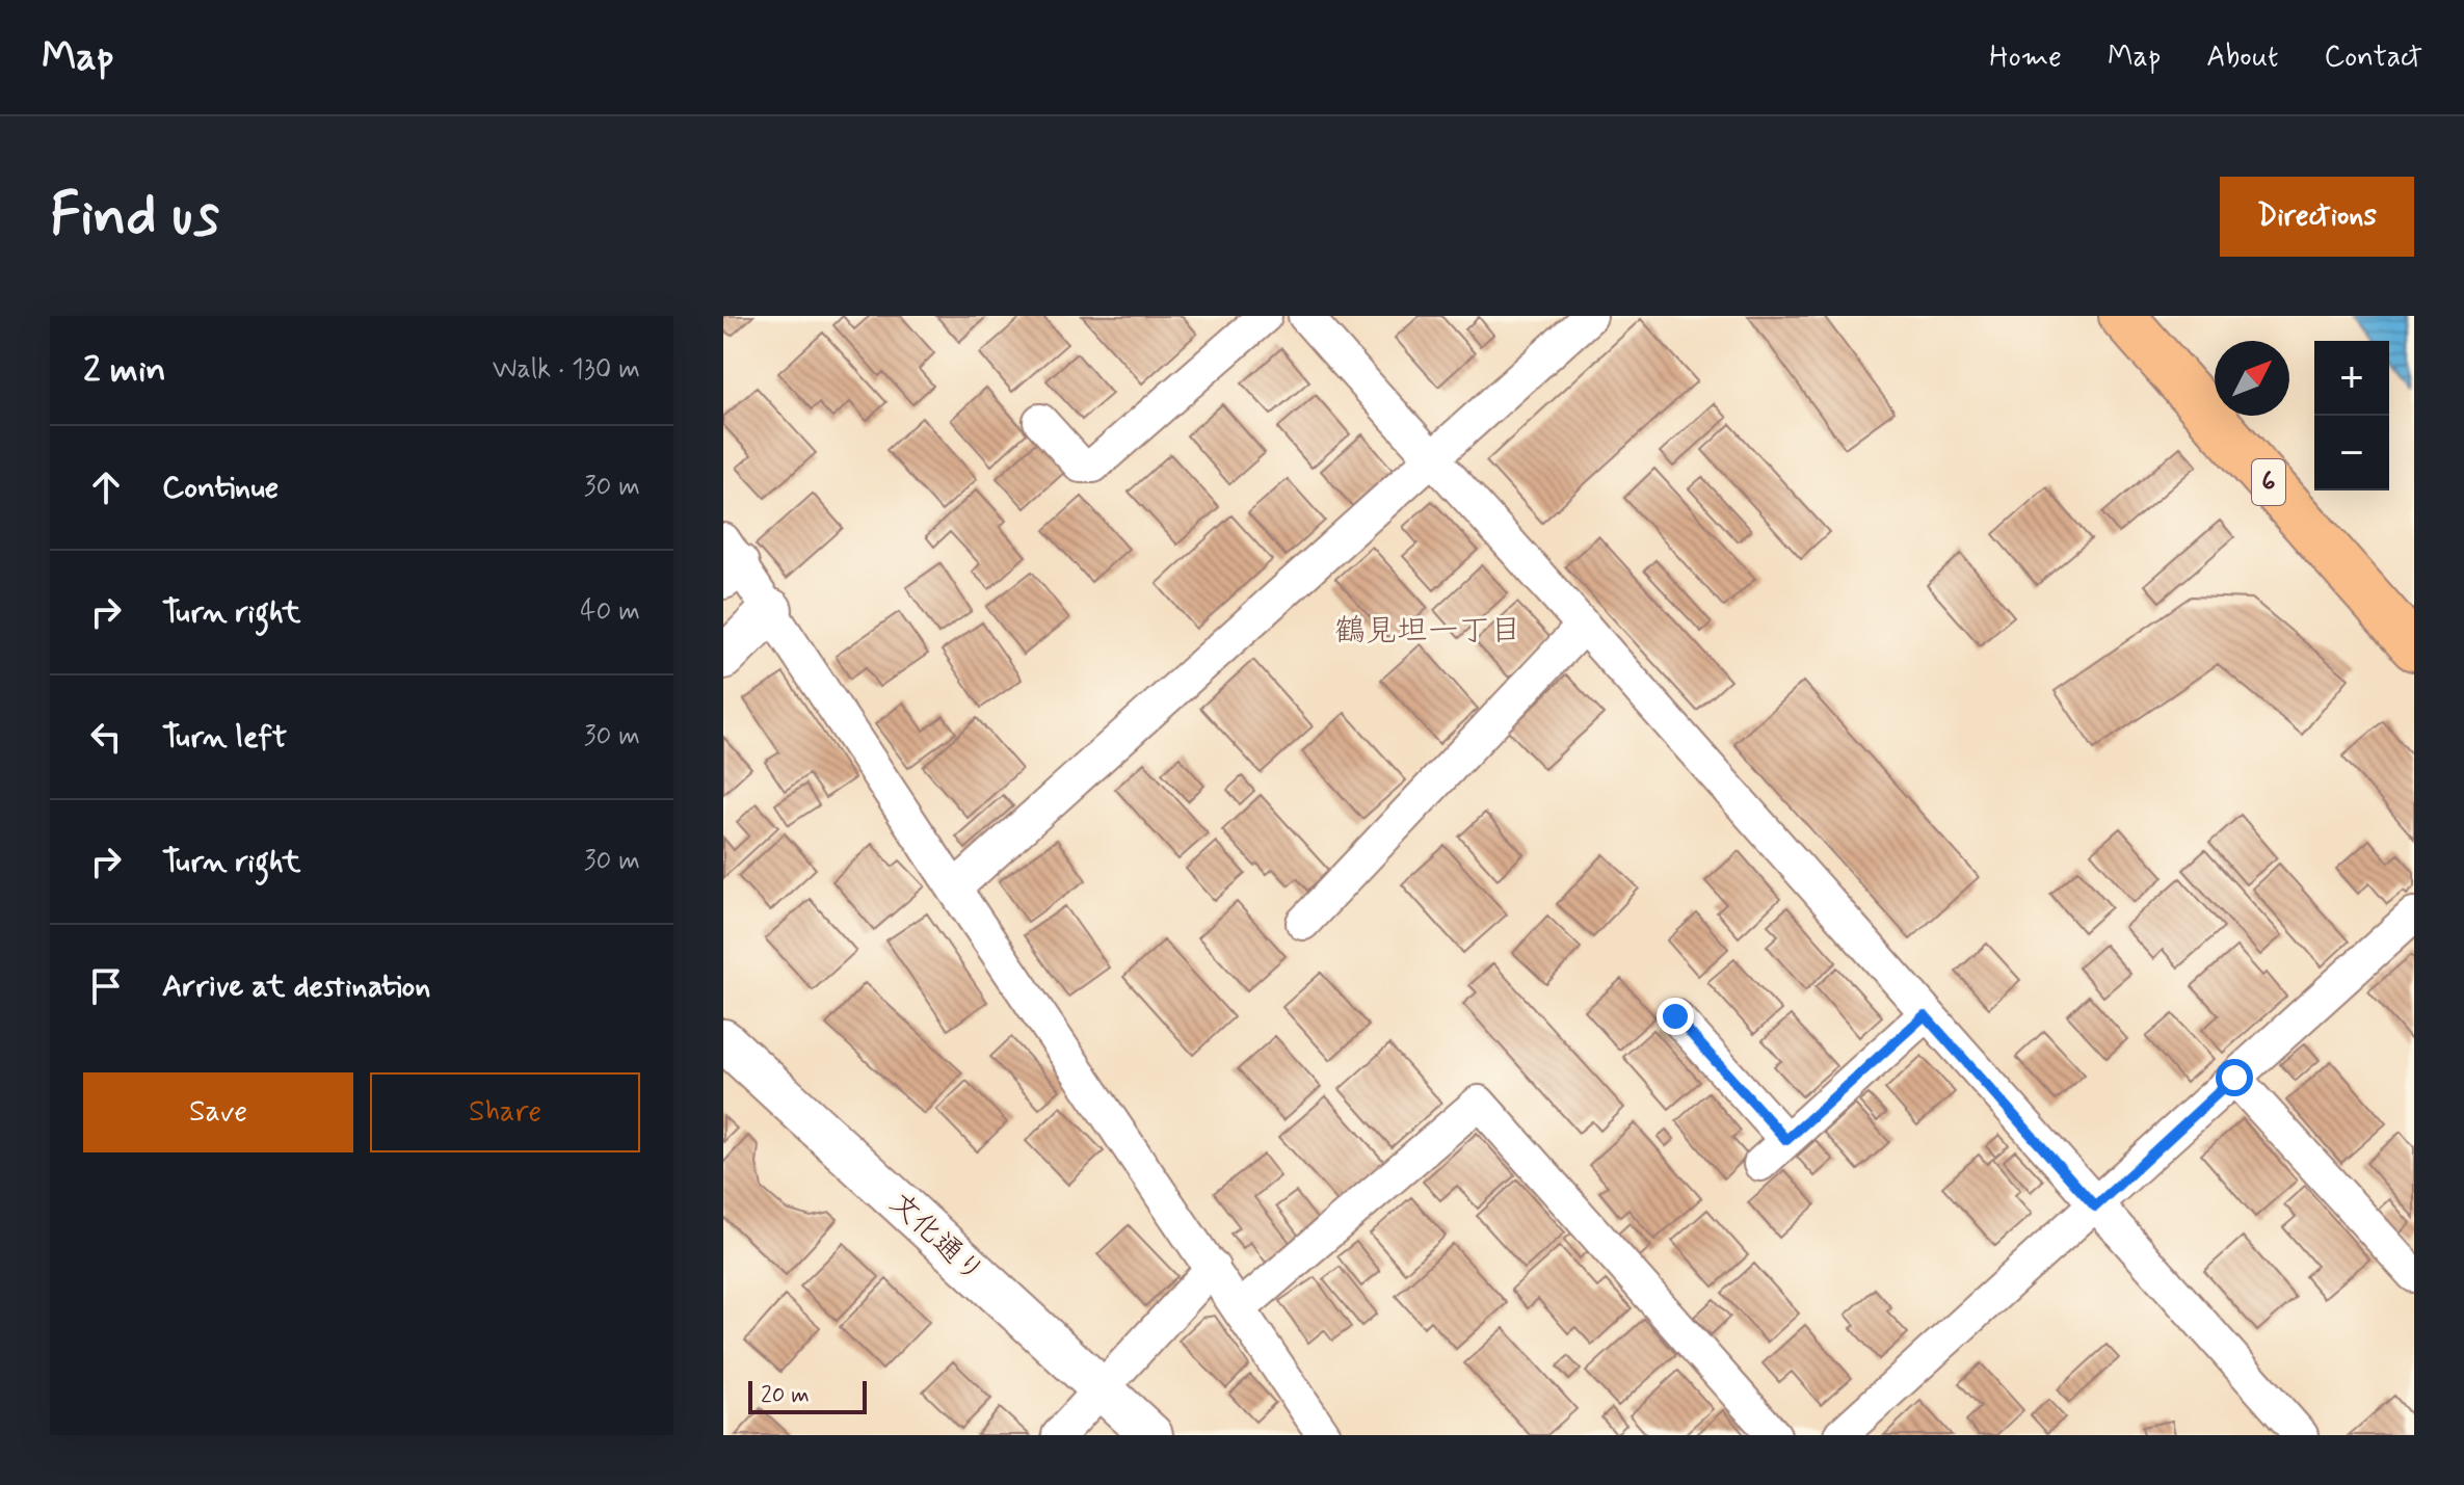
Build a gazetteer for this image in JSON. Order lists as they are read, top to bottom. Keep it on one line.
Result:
{"streets":{"main road":["6"],"street":["文化通り"]},"districts":["鶴見坦一丁目"],"scale_bar":"20 m","north":"top right","page":{"header":"Map","nav":["Home","Map","About","Contact"],"buttons":["Directions",["Save","Share"]],"title":"Find us","heading":["2 min","Walk · 130 m"],"map_buttons":["+","−"],"list":[["Continue","30 m"],["Turn right","40 m"],["Turn left","30 m"],["Turn right","30 m"],"Arrive at destination"],"scale":"20 m"}}
